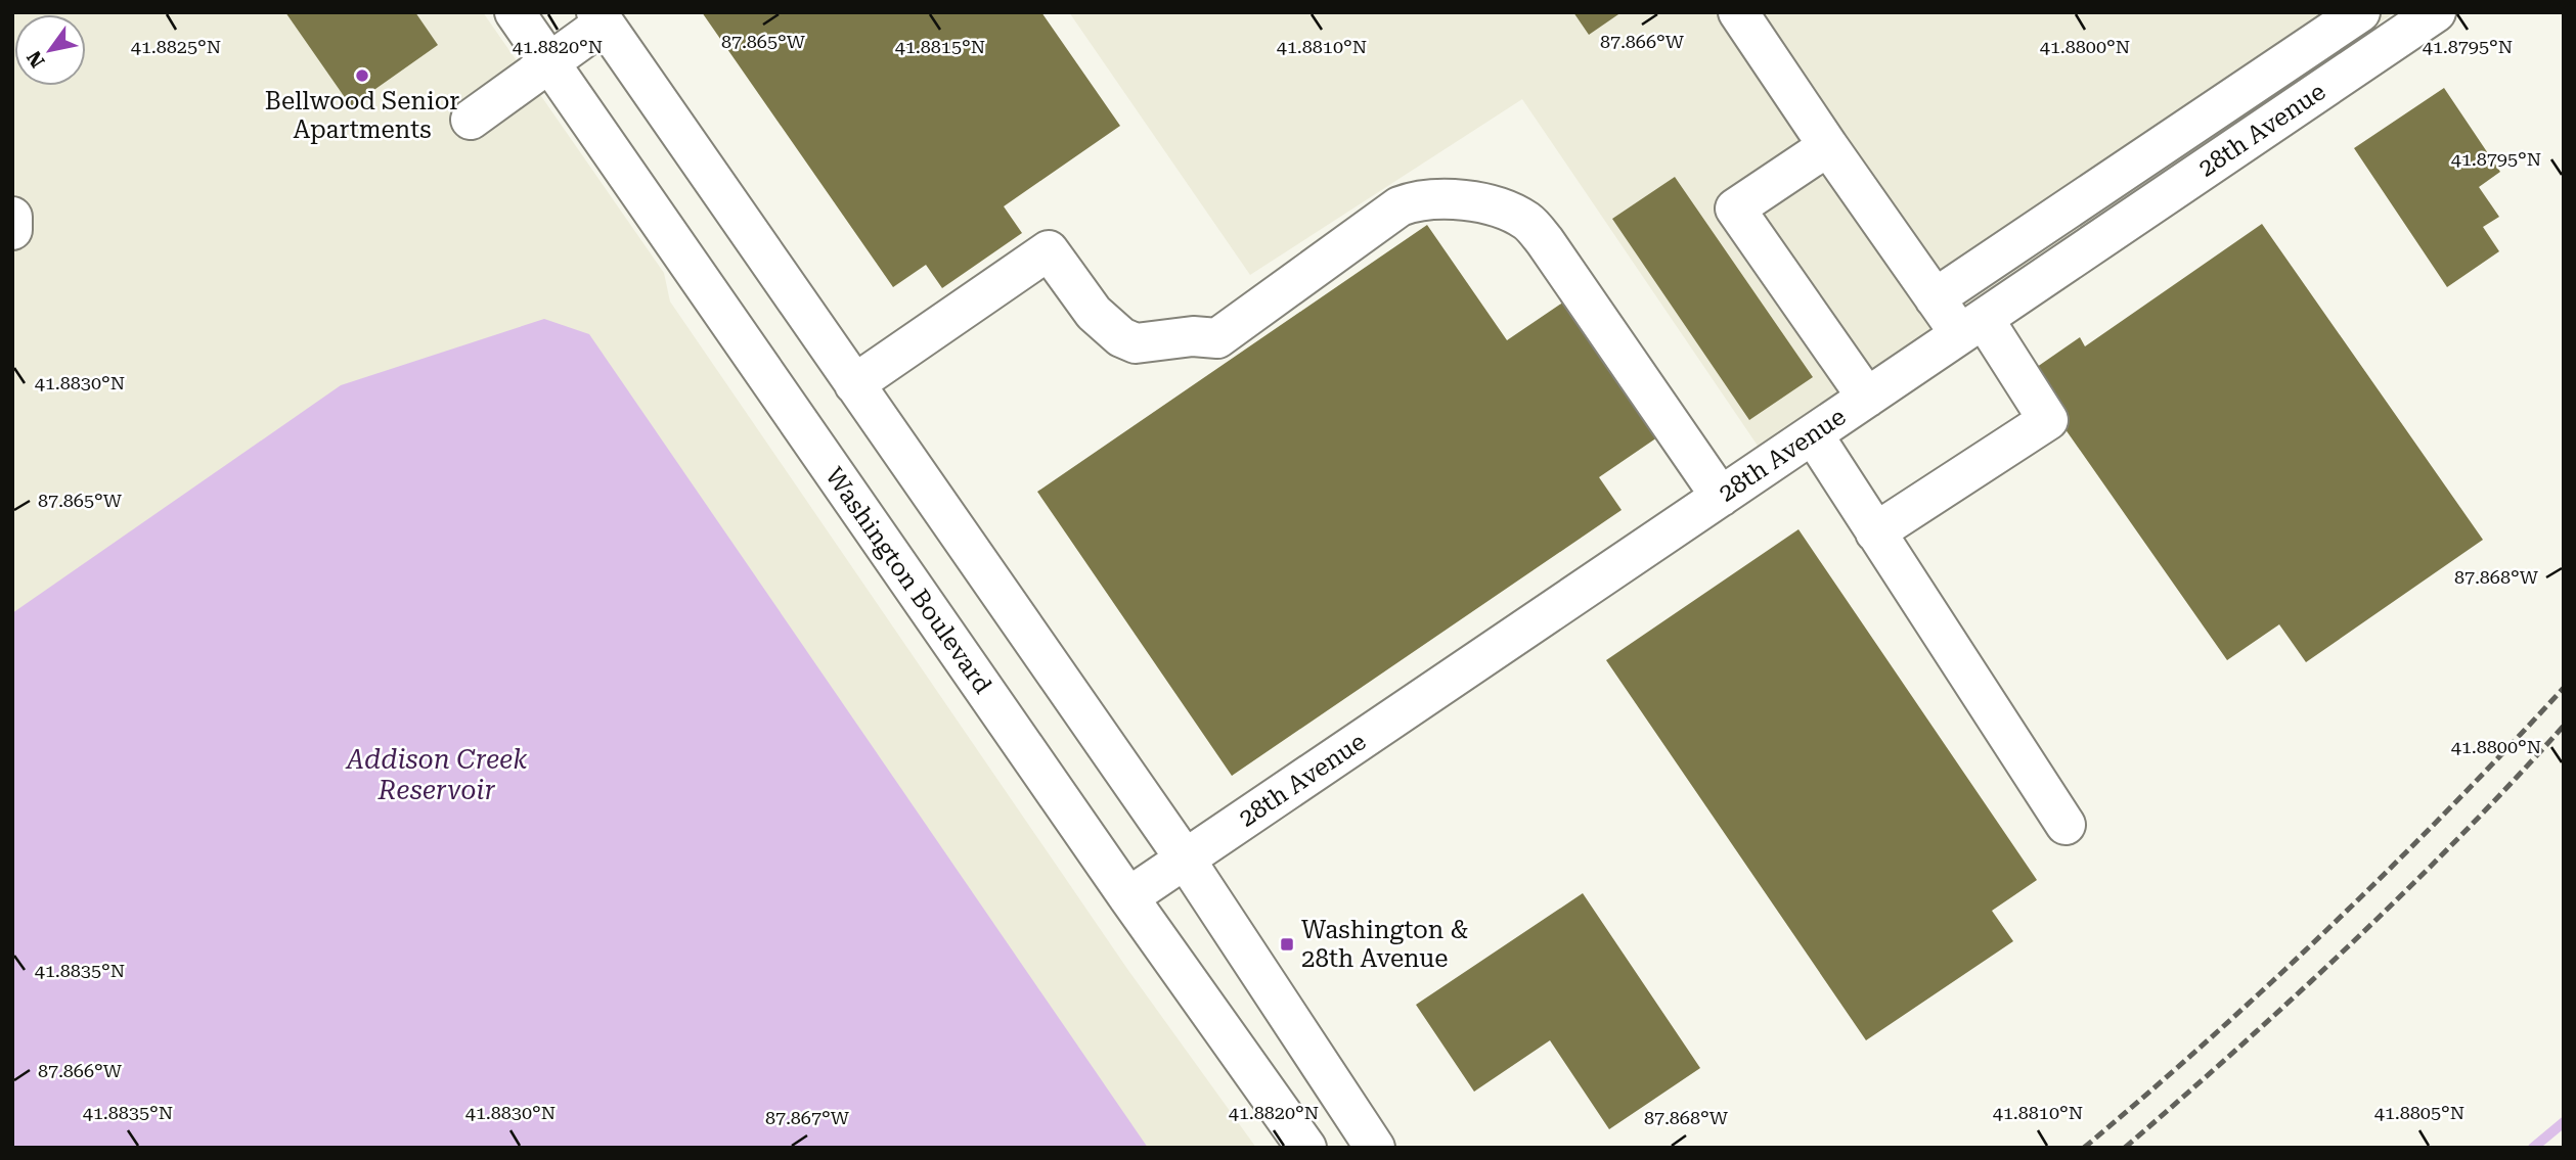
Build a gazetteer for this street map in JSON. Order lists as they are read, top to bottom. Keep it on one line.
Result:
{"streets":{"street":["28th Avenue","Washington Boulevard"]},"crossings":[["28th Avenue","Washington Boulevard"]],"water":["Addison Creek Reservoir"],"places":{"other":["Bellwood Senior Apartments"],"transit":["Washington & 28th Avenue"]},"north":"bottom left","coordinates":["87.865°W","87.866°W","41.8795°N","41.8825°N","41.8820°N","41.8815°N","41.8810°N","41.8800°N","41.8830°N","87.868°W","41.8835°N","41.8805°N","87.867°W"]}
